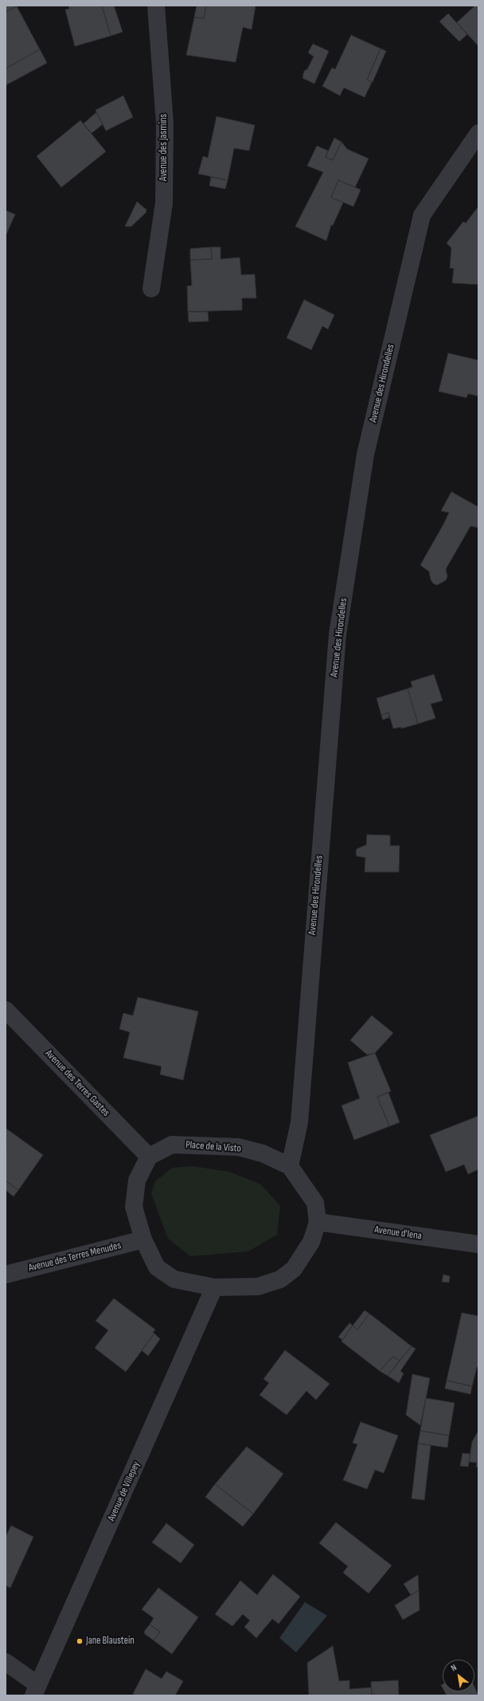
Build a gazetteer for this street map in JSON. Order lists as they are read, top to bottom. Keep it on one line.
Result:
{"streets":{"street":["Avenue des Jasmins","Avenue des Hirondelles","Avenue des Terres Gastes","Place de la Visto","Avenue d'Iena","Avenue des Terres Menudes","Avenue de Villepey"]},"crossings":[["Avenue des Hirondelles","Place de la Visto"],["Avenue des Terres Gastes","Place de la Visto"]],"places":["Jane Blaustein"],"north":"top left"}
